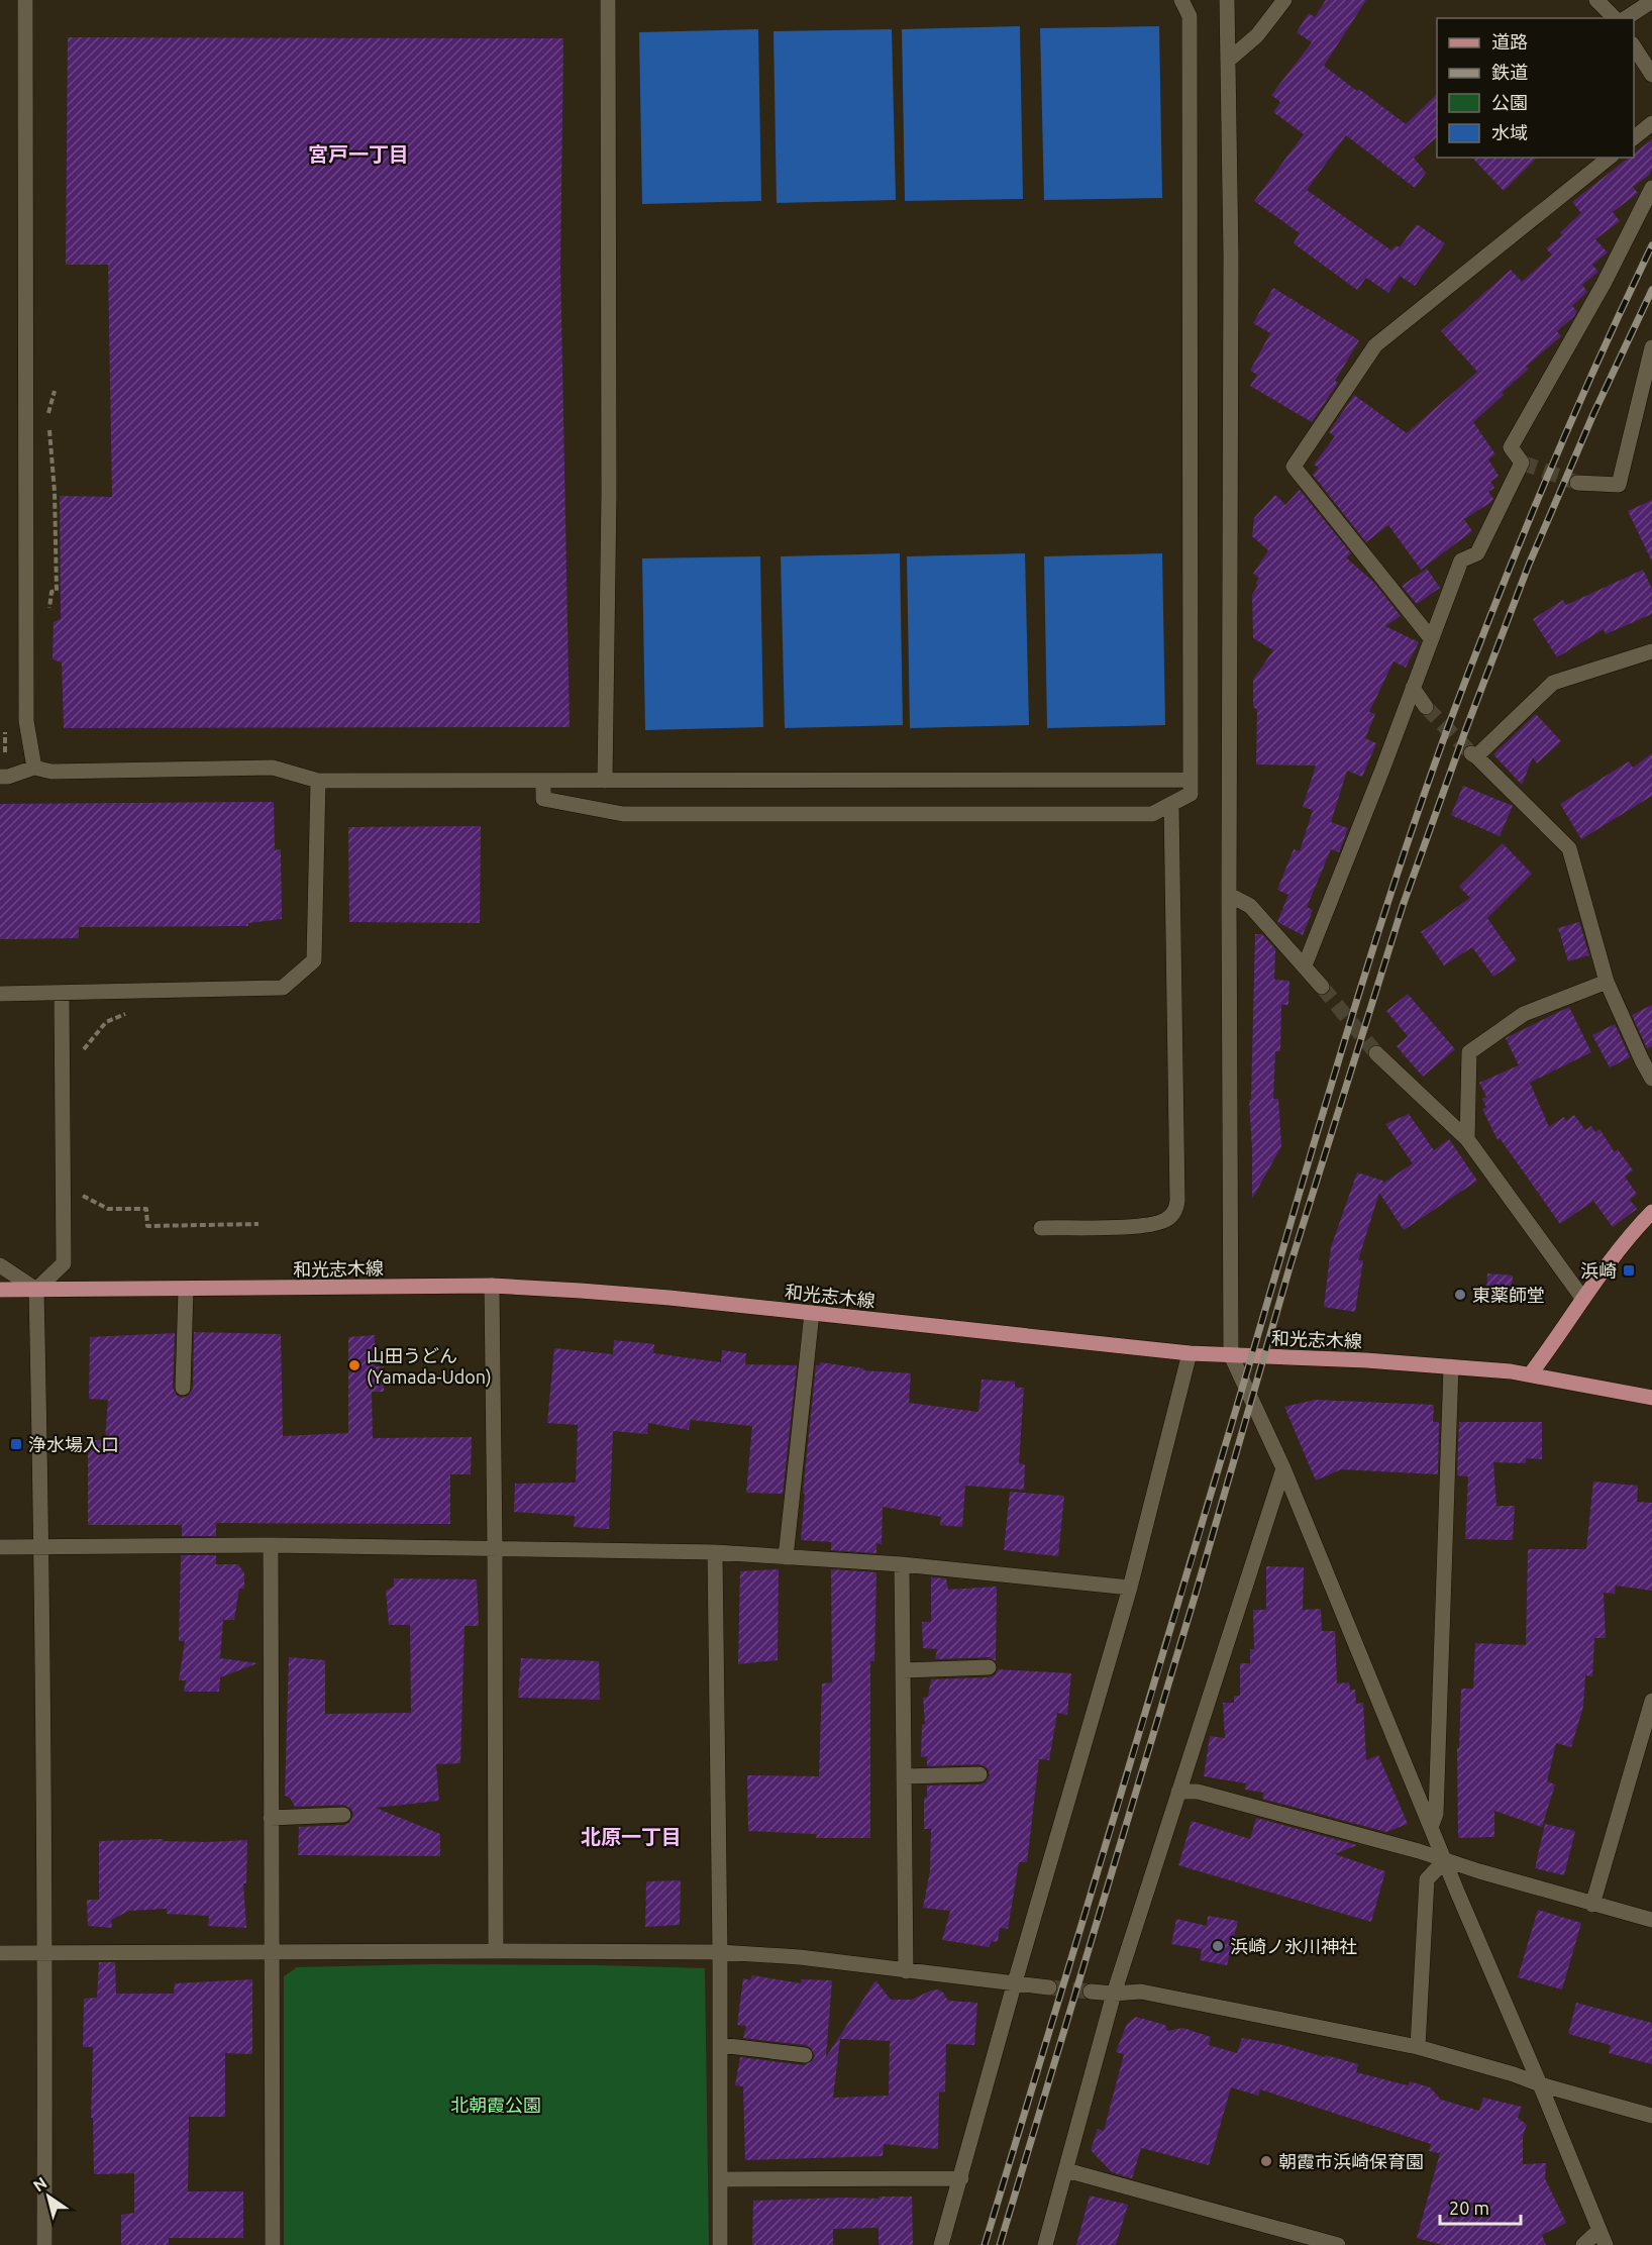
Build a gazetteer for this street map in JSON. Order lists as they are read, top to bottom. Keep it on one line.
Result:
{"streets":{"main road":["和光志木線"]},"districts":["宮戸一丁目","北原一丁目"],"parks":["北朝霞公園"],"places":{"transit":["浜崎","浄水場入口"],"other":["東薬師堂","山田うどん (Yamada-Udon)","浜崎ノ氷川神社","朝霞市浜崎保育園"]},"legend":["道路","鉄道","公園","水域"],"scale_bar":"20 m","north":"top left"}
